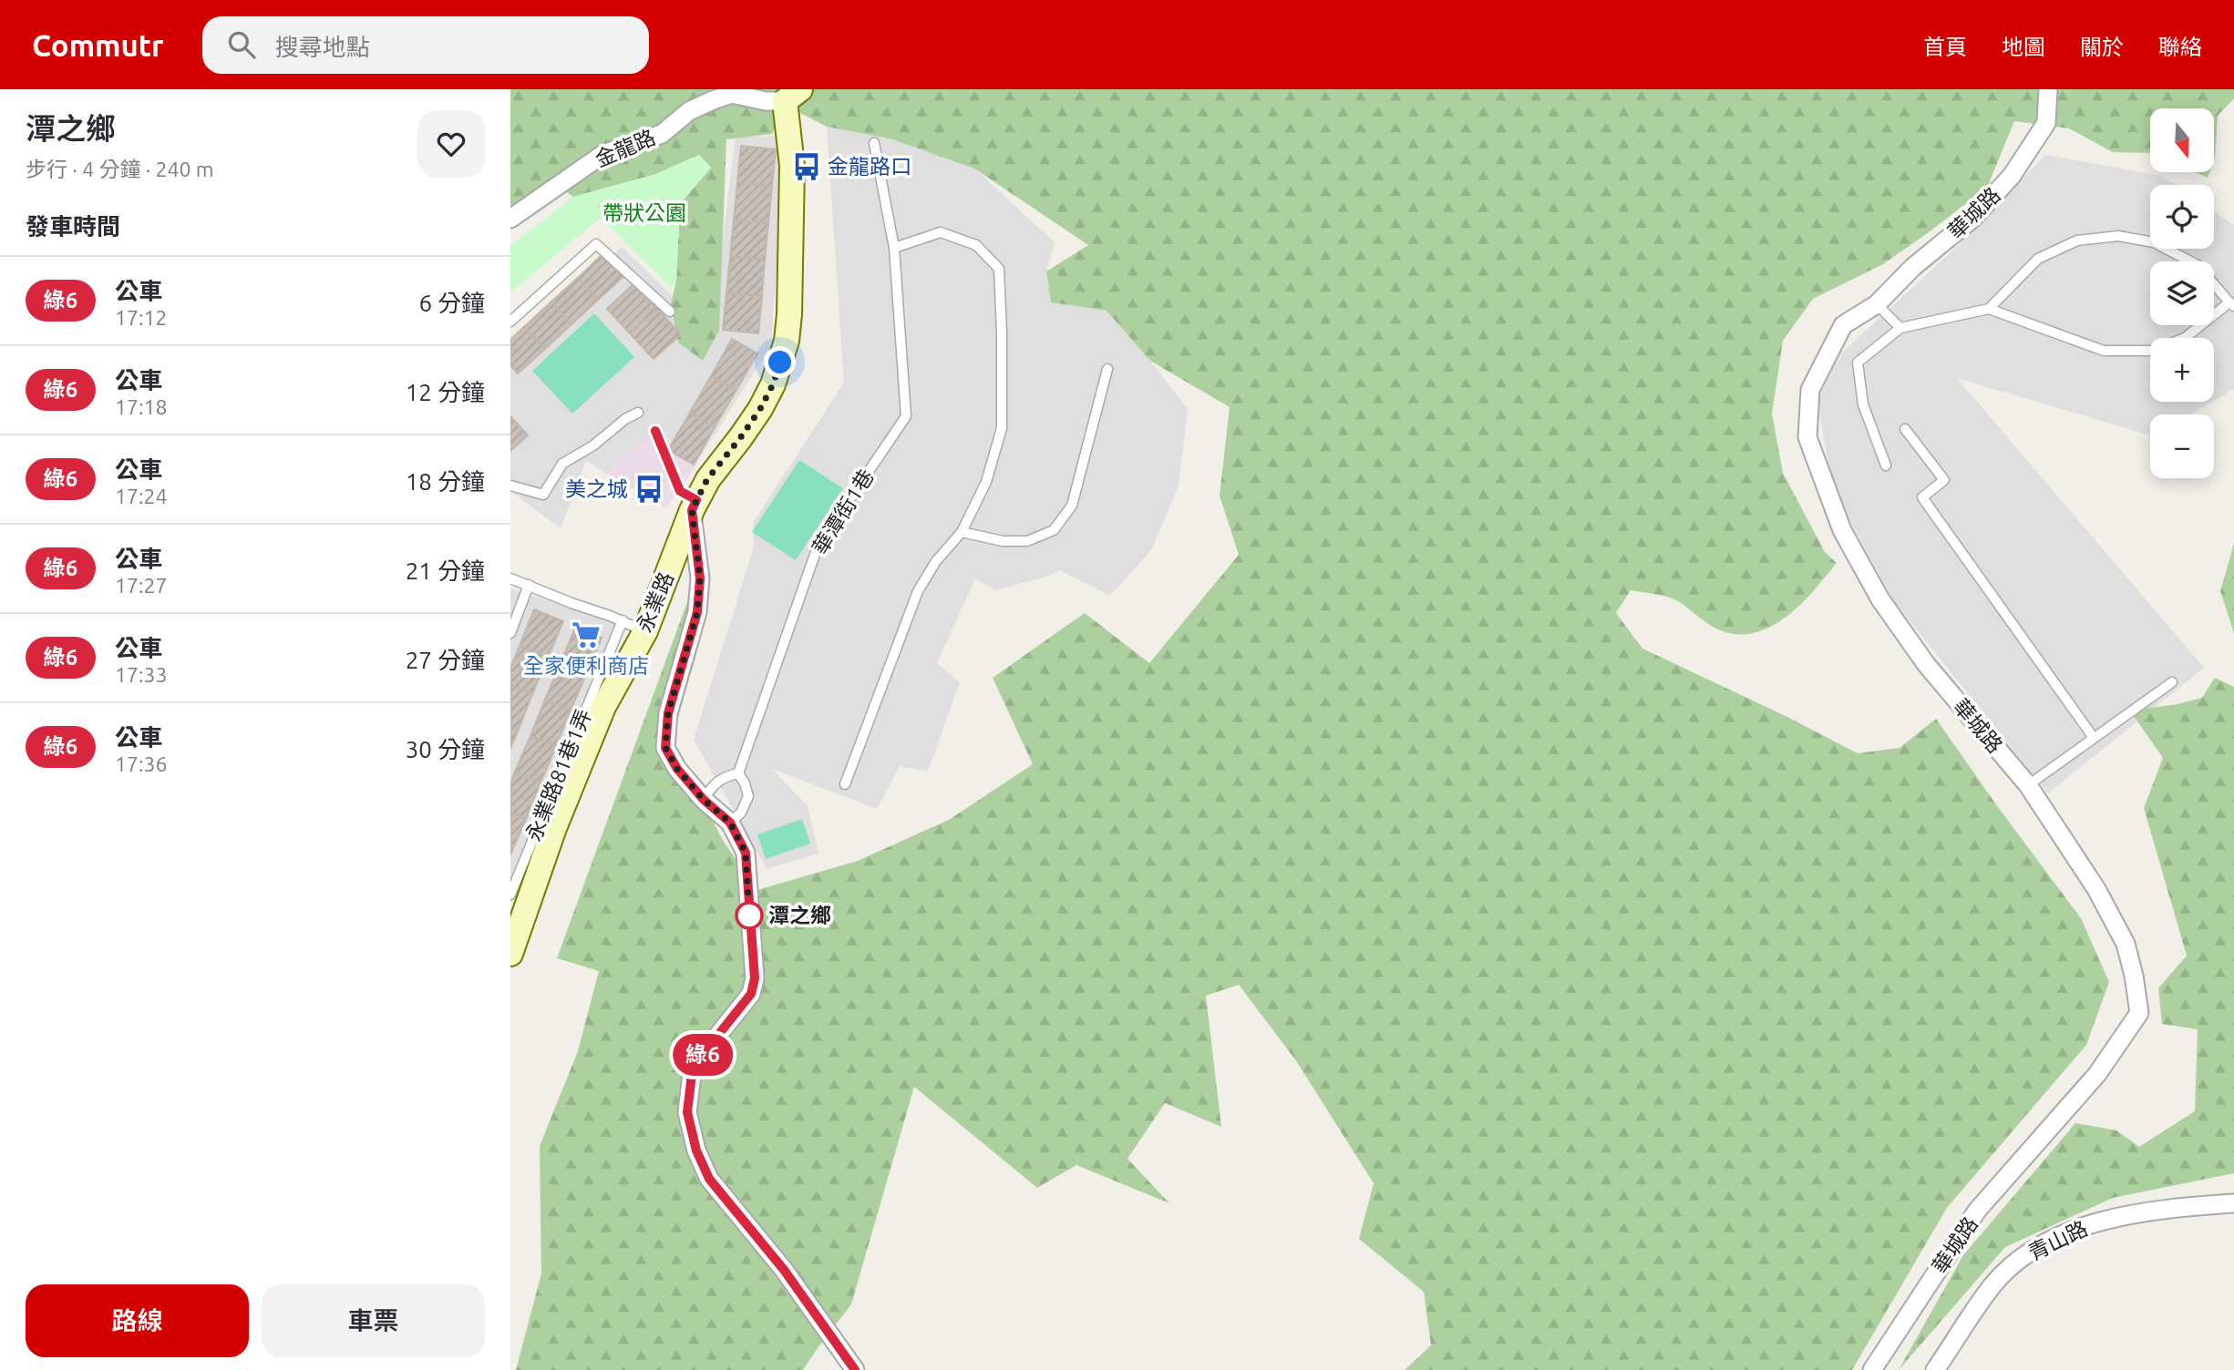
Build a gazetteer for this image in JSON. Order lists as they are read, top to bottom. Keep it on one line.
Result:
{"streets":{"street":["金龍路","華城路","永業路","青山路"],"lane":["華潭街1巷","永業路81巷1弄"]},"crossings":[["金龍路","永業路"]],"parks":["帶狀公園"],"places":{"bus stop":["金龍路口","美之城"],"supermarket":["全家便利商店"],"other":["潭之鄉"]},"lines":["bus line 綠6"],"north":"bottom","page":{"header":"Commutr","search":"搜尋地點","nav":["首頁","地圖","關於","聯絡"],"heading":[["潭之鄉","步行 · 4 分鐘 · 240 m"],"發車時間"],"on_map":"綠6","map_buttons":["+","−"],"list":[{"mark":"綠6","name":"公車","note":"17:12","value":"6 分鐘"},{"mark":"綠6","name":"公車","note":"17:18","value":"12 分鐘"},{"mark":"綠6","name":"公車","note":"17:24","value":"18 分鐘"},{"mark":"綠6","name":"公車","note":"17:27","value":"21 分鐘"},{"mark":"綠6","name":"公車","note":"17:33","value":"27 分鐘"},{"mark":"綠6","name":"公車","note":"17:36","value":"30 分鐘"}],"buttons":["路線","車票"]}}
